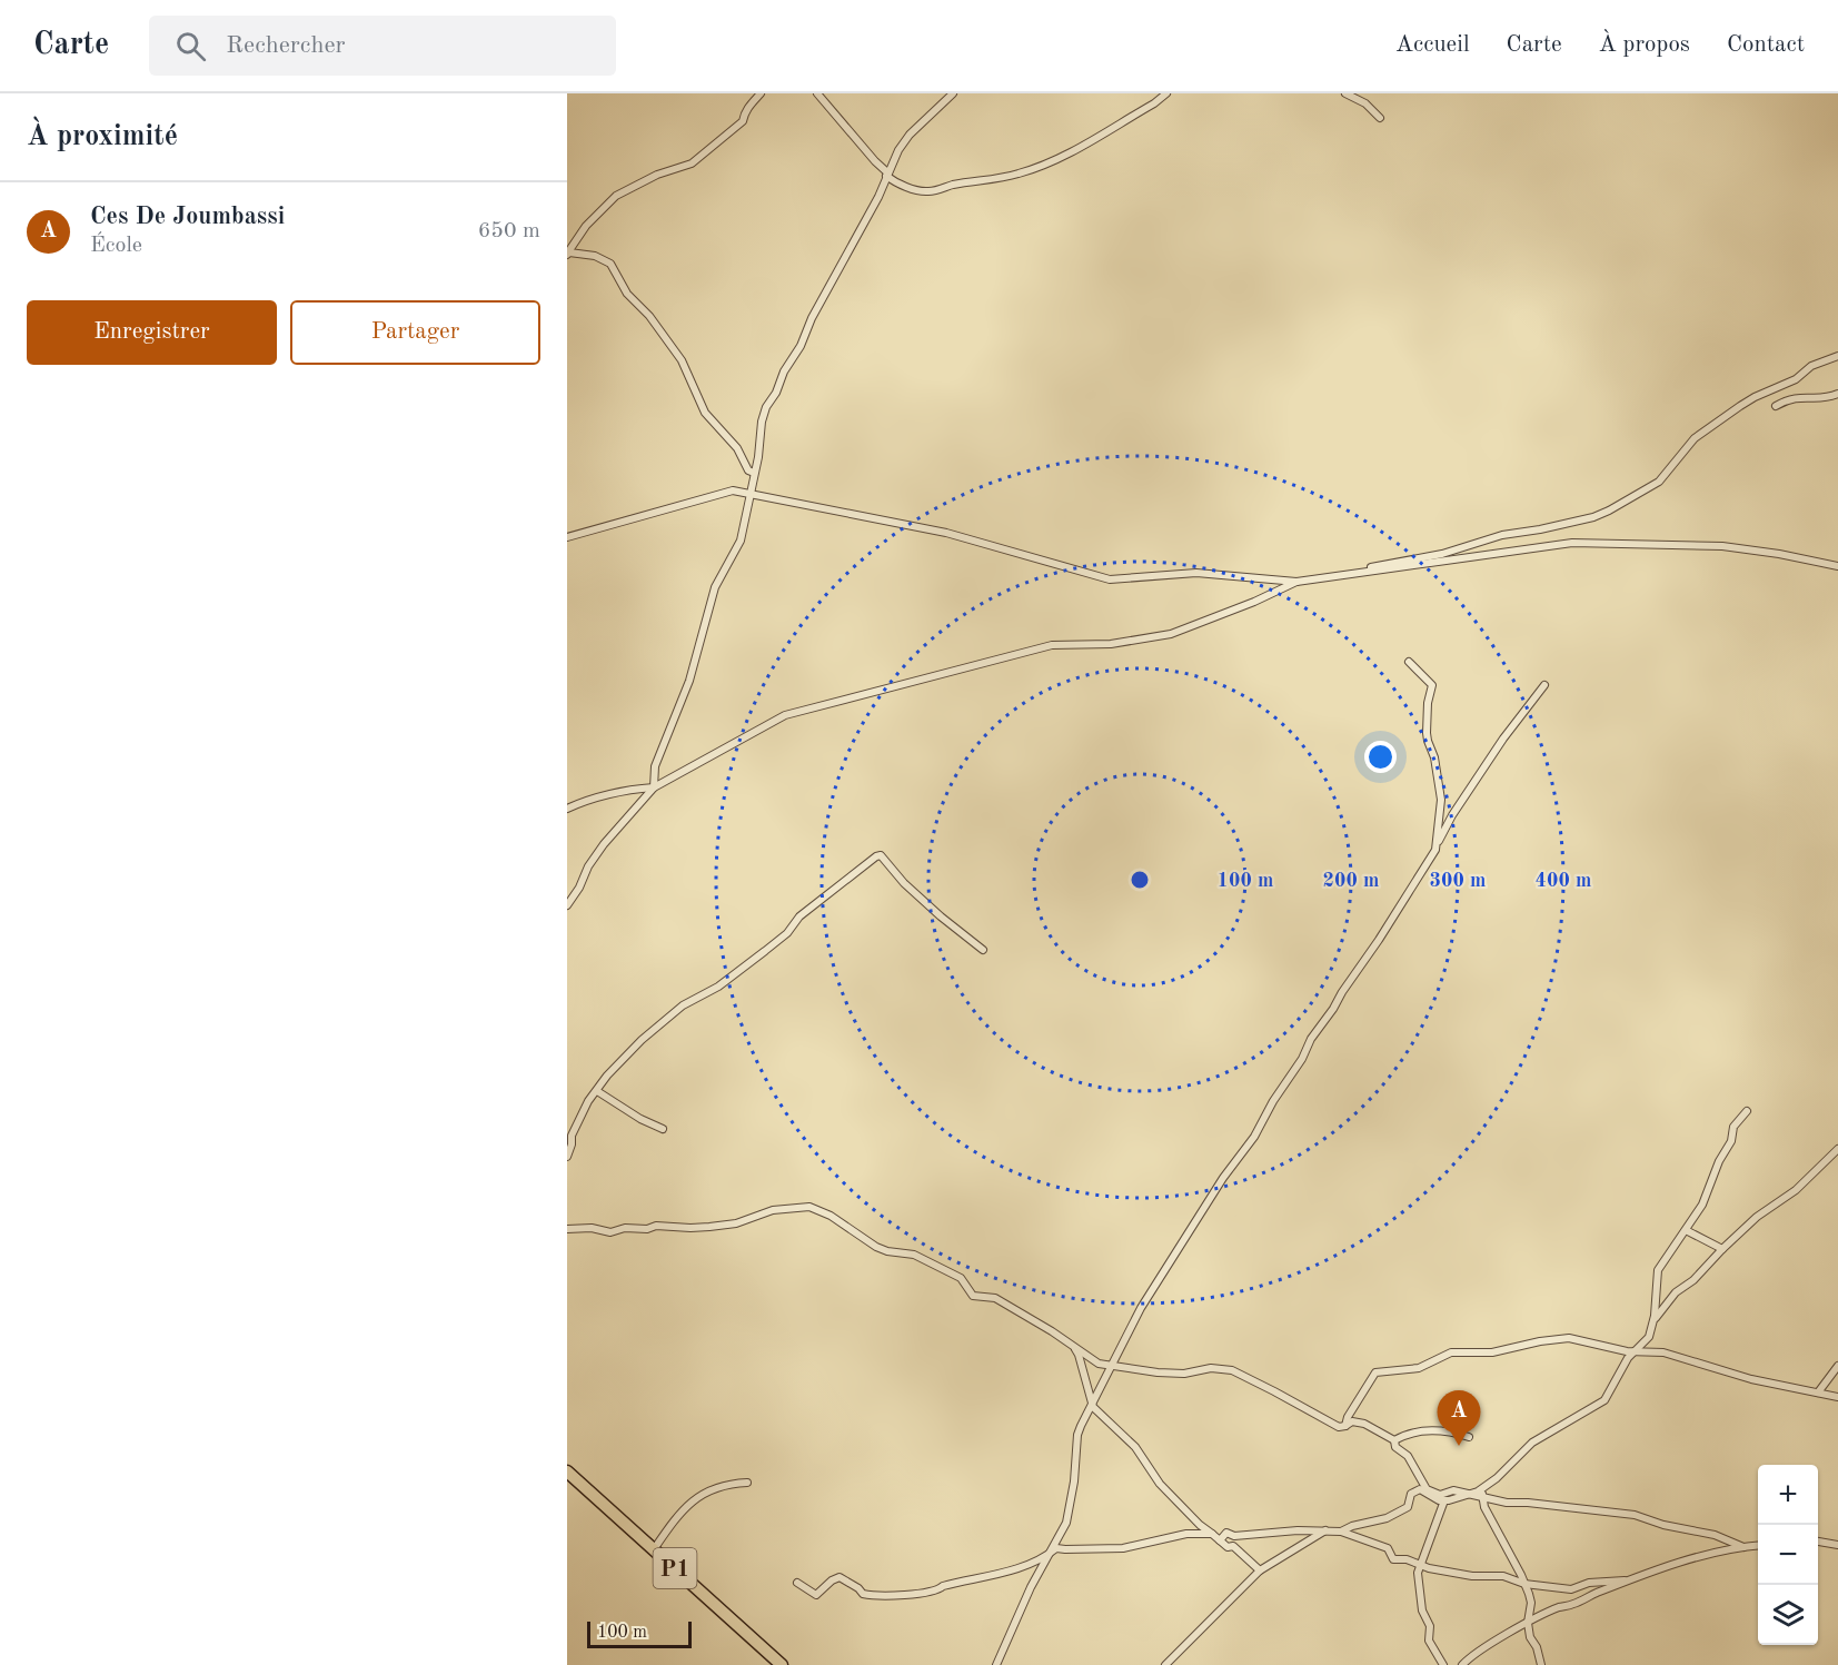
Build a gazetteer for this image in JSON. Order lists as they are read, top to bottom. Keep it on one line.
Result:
{"streets":{"main road":["P1"]},"scale_bar":"100 m","page":{"header":"Carte","search":"Rechercher","nav":["Accueil","Carte","À propos","Contact"],"heading":"À proximité","list":[{"mark":"A","name":"Ces De Joumbassi","note":"École","value":"650 m"}],"buttons":["Enregistrer","Partager"],"pins":"A","map_buttons":["+","−"],"scale":"100 m"},"rings":["100 m","200 m","300 m","400 m"]}
